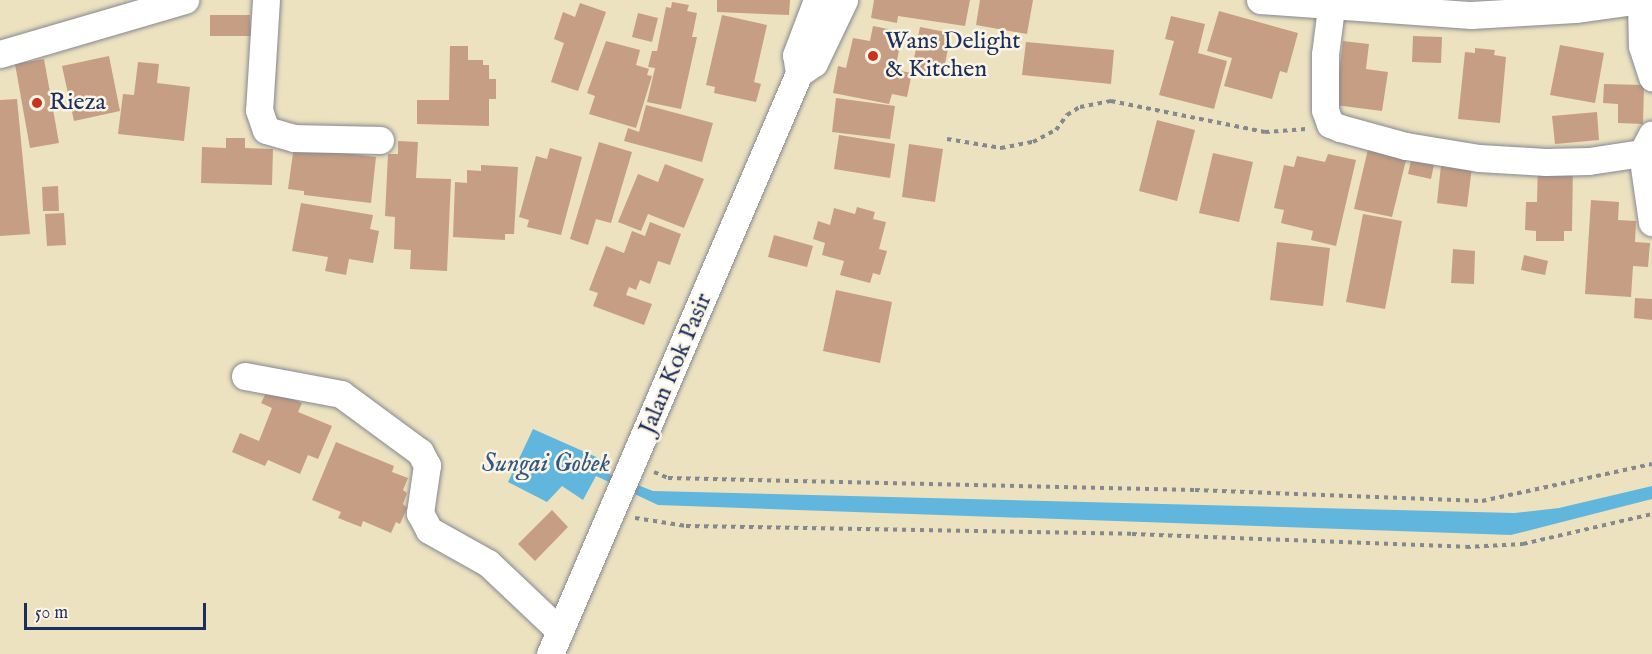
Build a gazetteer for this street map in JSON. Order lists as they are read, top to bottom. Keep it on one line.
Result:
{"streets":{"street":["Jalan Kok Pasir"]},"water":["Sungai Gobek"],"places":["Wans Delight & Kitchen","Rieza"],"scale_bar":"50 m"}
